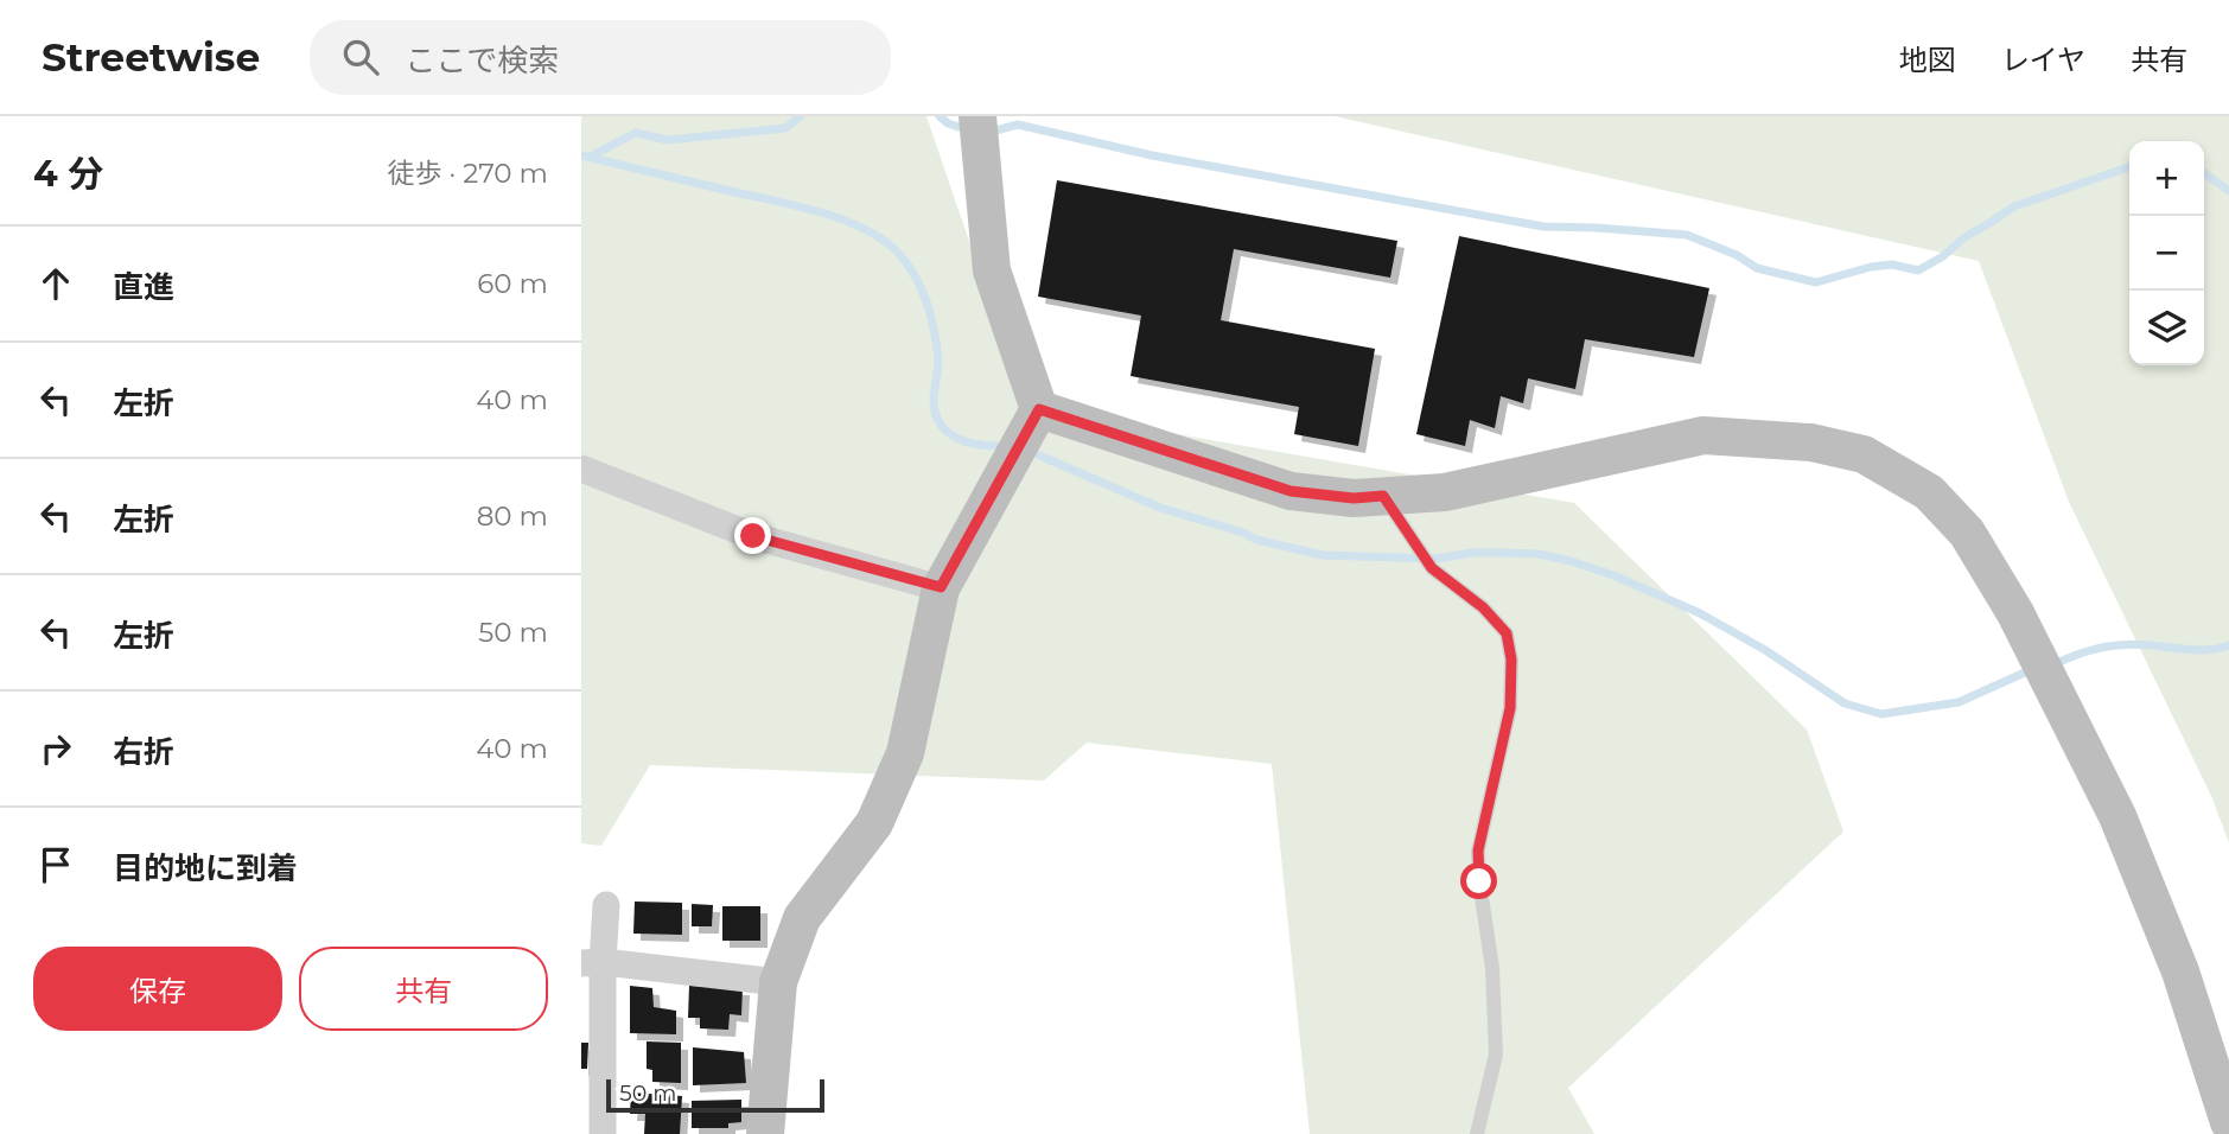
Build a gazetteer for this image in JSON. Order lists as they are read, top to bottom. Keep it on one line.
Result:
{"scale_bar":"50 m","page":{"header":"Streetwise","search":"ここで検索","nav":["地図","レイヤ","共有"],"heading":["4 分","徒歩 · 270 m"],"map_buttons":["+","−"],"list":[["直進","60 m"],["左折","40 m"],["左折","80 m"],["左折","50 m"],["右折","40 m"],"目的地に到着"],"buttons":["保存","共有"],"scale":"50 m"}}
